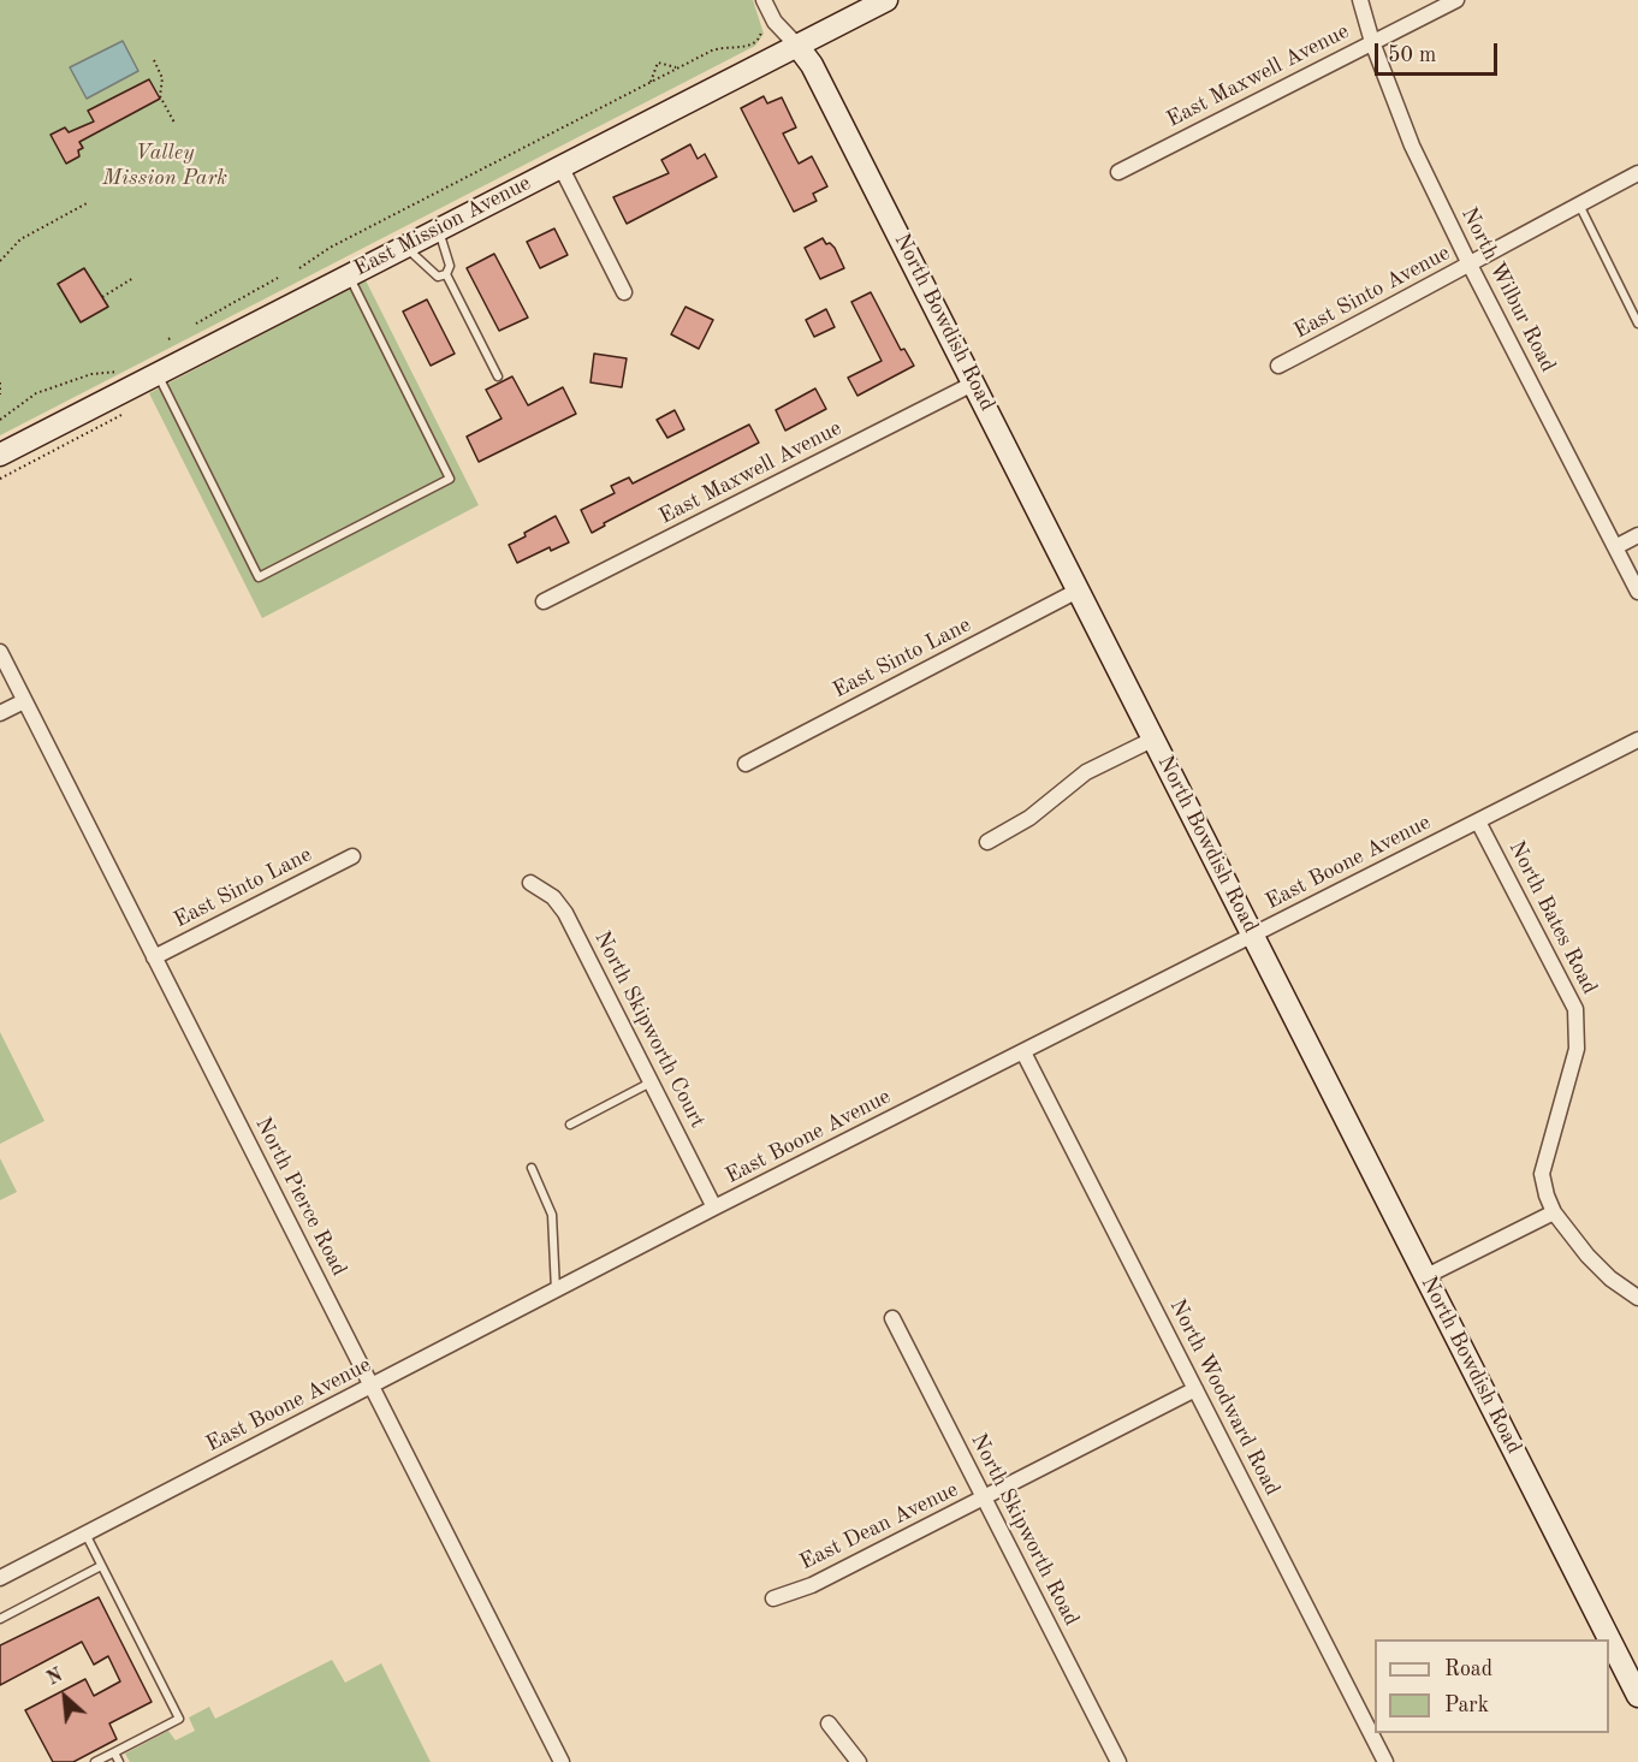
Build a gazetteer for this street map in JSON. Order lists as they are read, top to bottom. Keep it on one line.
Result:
{"streets":{"street":["East Maxwell Avenue","East Mission Avenue","North Wilbur Road","East Sinto Avenue","North Bowdish Road","East Sinto Lane","East Boone Avenue","North Bates Road","North Skipworth Court","North Pierce Road","North Woodward Road","East Dean Avenue","North Skipworth Road"]},"crossings":[["East Maxwell Avenue","North Wilbur Road"],["East Maxwell Avenue","North Bowdish Road"],["East Mission Avenue","North Bowdish Road"],["North Wilbur Road","East Sinto Avenue"],["North Bowdish Road","East Sinto Lane"],["North Bowdish Road","East Boone Avenue"],["East Sinto Lane","North Pierce Road"],["East Boone Avenue","North Bates Road"],["East Boone Avenue","North Skipworth Court"],["East Boone Avenue","North Pierce Road"],["East Boone Avenue","North Woodward Road"],["North Woodward Road","East Dean Avenue"],["East Dean Avenue","North Skipworth Road"]],"parks":["Valley Mission Park"],"legend":["Road","Park"],"scale_bar":"50 m","north":"top left"}
